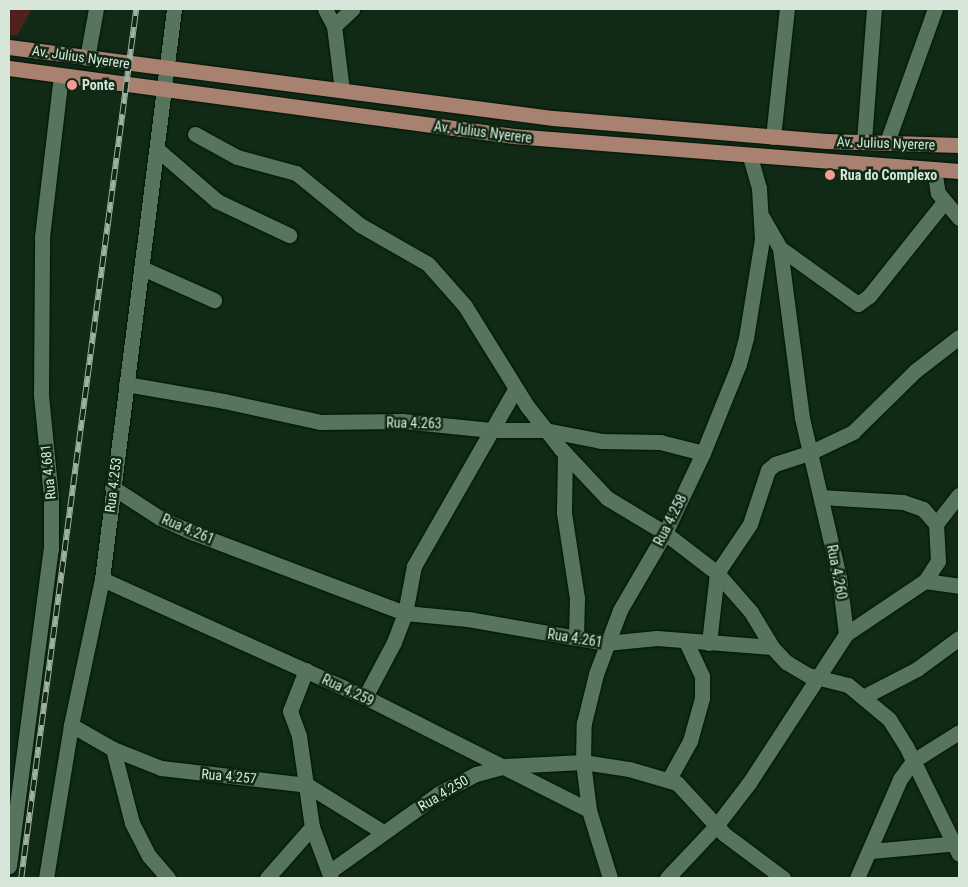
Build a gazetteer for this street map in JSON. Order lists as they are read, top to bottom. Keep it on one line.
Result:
{"streets":{"main road":["Av. Julius Nyerere"],"street":["Rua 4.263","Rua 4.681","Rua 4.253","Rua 4.258","Rua 4.261","Rua 4.260","Rua 4.259","Rua 4.257","Rua 4.250"]},"crossings":[["Av. Julius Nyerere","Rua 4.681"],["Av. Julius Nyerere","Rua 4.253"],["Av. Julius Nyerere","Rua 4.258"],["Rua 4.263","Rua 4.253"],["Rua 4.263","Rua 4.258"],["Rua 4.253","Rua 4.261"],["Rua 4.253","Rua 4.259"],["Rua 4.253","Rua 4.257"],["Rua 4.258","Rua 4.261"],["Rua 4.258","Rua 4.260"],["Rua 4.258","Rua 4.259"],["Rua 4.258","Rua 4.250"],["Rua 4.261","Rua 4.250"],["Rua 4.259","Rua 4.250"],["Rua 4.257","Rua 4.250"]],"places":["Ponte","Rua do Complexo"]}
